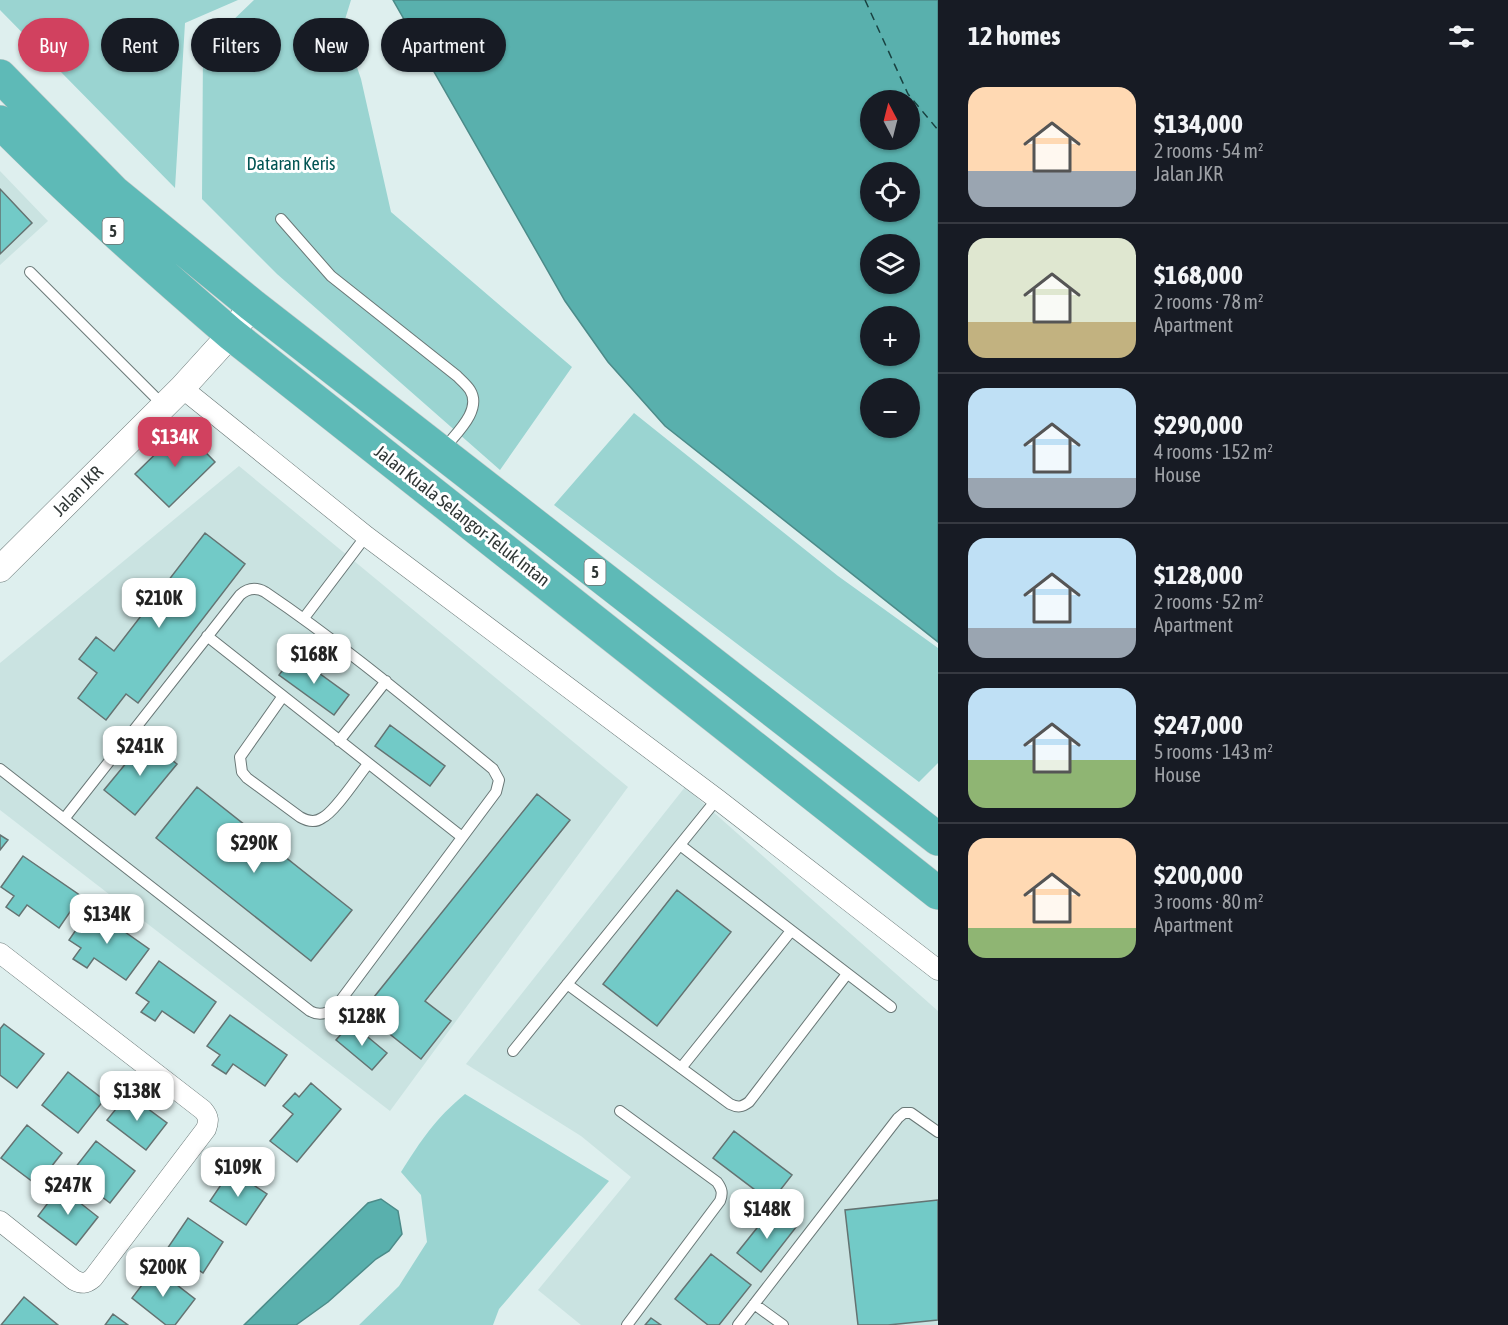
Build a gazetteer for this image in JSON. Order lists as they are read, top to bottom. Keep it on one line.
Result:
{"streets":{"highway":["5","Jalan Kuala Selangor-Teluk Intan"],"street":["Jalan JKR"]},"crossings":[["Jalan JKR","Jalan Kuala Selangor-Teluk Intan"]],"parks":["Dataran Keris"],"north":"top","page":{"heading":"12 homes","chip":["Buy","Rent","Filters","New","Apartment"],"list":[{"name":"$134,000","note":"2 rooms · 54 m² · Jalan JKR"},{"name":"$168,000","note":"2 rooms · 78 m² · Apartment"},{"name":"$290,000","note":"4 rooms · 152 m² · House"},{"name":"$128,000","note":"2 rooms · 52 m² · Apartment"},{"name":"$247,000","note":"5 rooms · 143 m² · House"},{"name":"$200,000","note":"3 rooms · 80 m² · Apartment"}],"map_buttons":["+","−"],"price":["$134K","$210K","$168K","$241K","$290K","$134K","$128K","$138K","$109K","$247K","$148K","$200K"]}}
